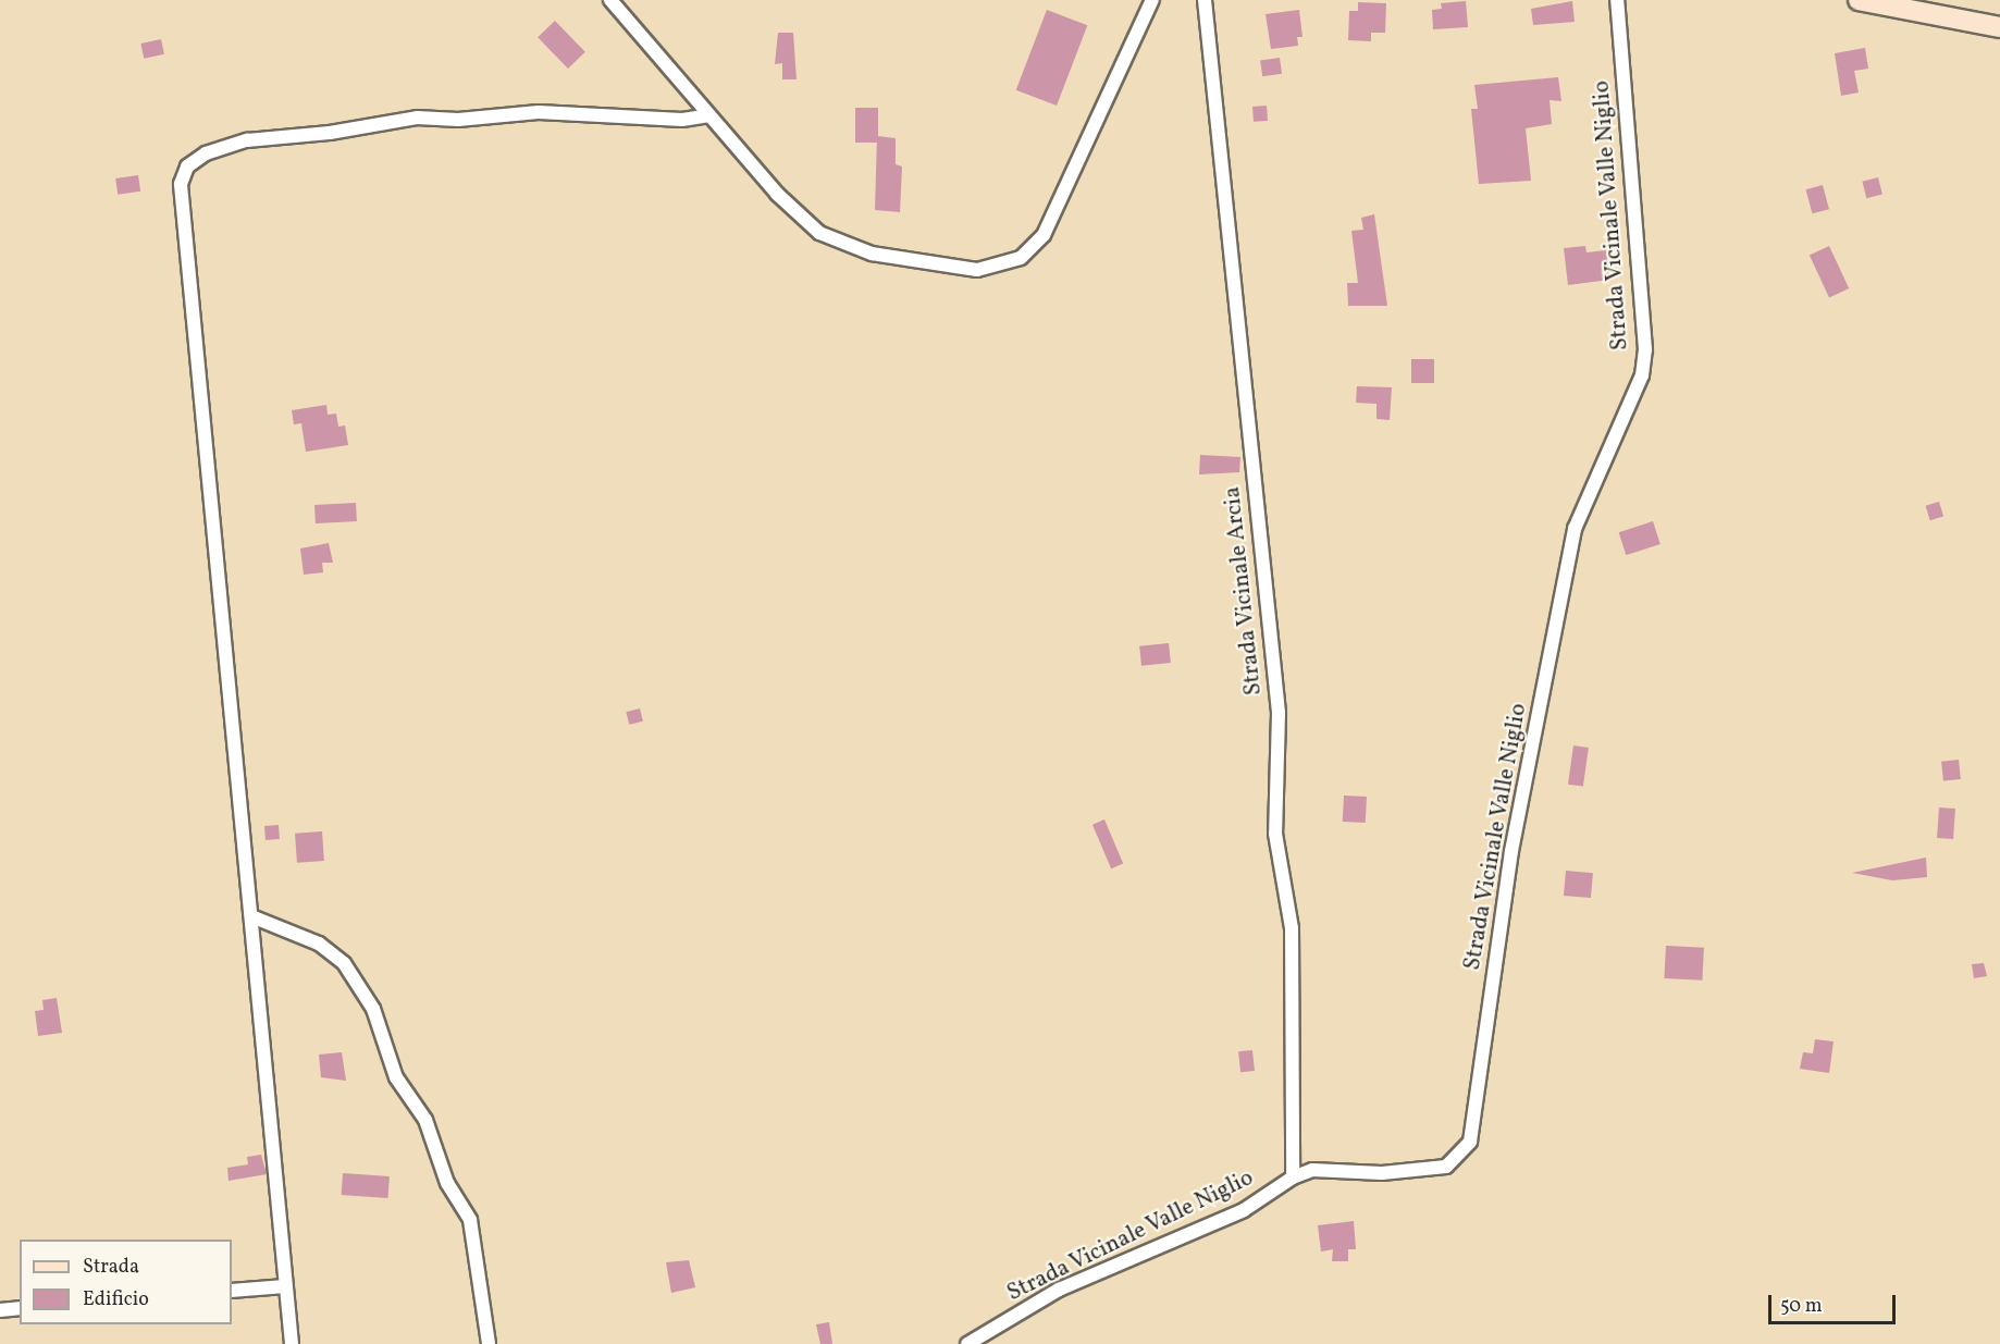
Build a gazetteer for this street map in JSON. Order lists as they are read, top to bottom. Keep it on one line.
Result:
{"streets":{"street":["Strada Vicinale Valle Niglio","Strada Vicinale Arcia"]},"crossings":[["Strada Vicinale Valle Niglio","Strada Vicinale Arcia"]],"legend":["Strada","Edificio"],"scale_bar":"50 m"}
